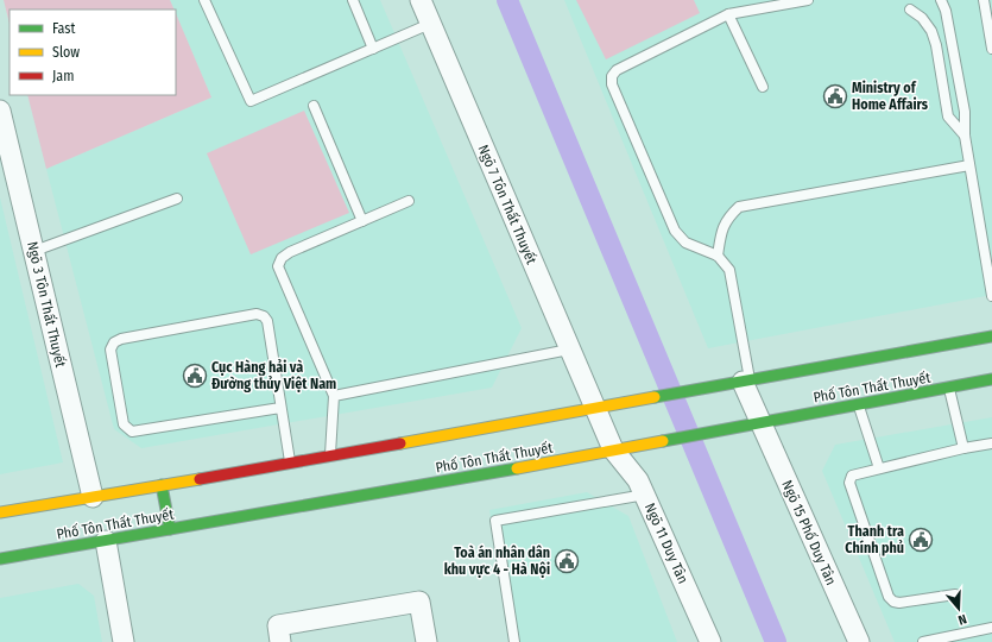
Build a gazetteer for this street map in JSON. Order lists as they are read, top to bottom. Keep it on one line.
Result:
{"streets":{"main road":["Phố Tôn Thất Thuyết"],"street":["Ngõ 7 Tôn Thất Thuyết","Ngõ 3 Tôn Thất Thuyết","Ngõ 15 Phố Duy Tân","Ngõ 11 Duy Tân"]},"crossings":[["Ngõ 7 Tôn Thất Thuyết","Phố Tôn Thất Thuyết"],["Ngõ 7 Tôn Thất Thuyết","Ngõ 11 Duy Tân"],["Ngõ 3 Tôn Thất Thuyết","Phố Tôn Thất Thuyết"],["Phố Tôn Thất Thuyết","Ngõ 15 Phố Duy Tân"],["Phố Tôn Thất Thuyết","Ngõ 11 Duy Tân"]],"places":{"public building":["Ministry of Home Affairs","Cục Hàng hải và Đường thủy Việt Nam","Thanh tra Chính phủ","Toà án nhân dân khu vực 4 - Hà Nội"]},"legend":["Fast","Slow","Jam"],"north":"bottom"}
